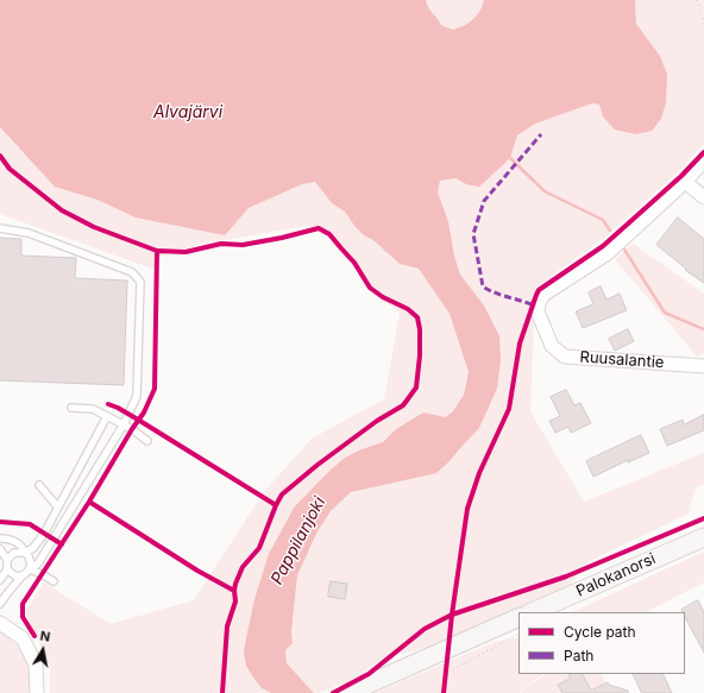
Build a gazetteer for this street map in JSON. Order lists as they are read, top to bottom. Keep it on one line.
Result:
{"streets":{"main road":["Palokanorsi"],"street":["Ruusalantie"]},"water":["Alvajärvi","Pappilanjoki"],"legend":["Cycle path","Path"],"north":"top"}
